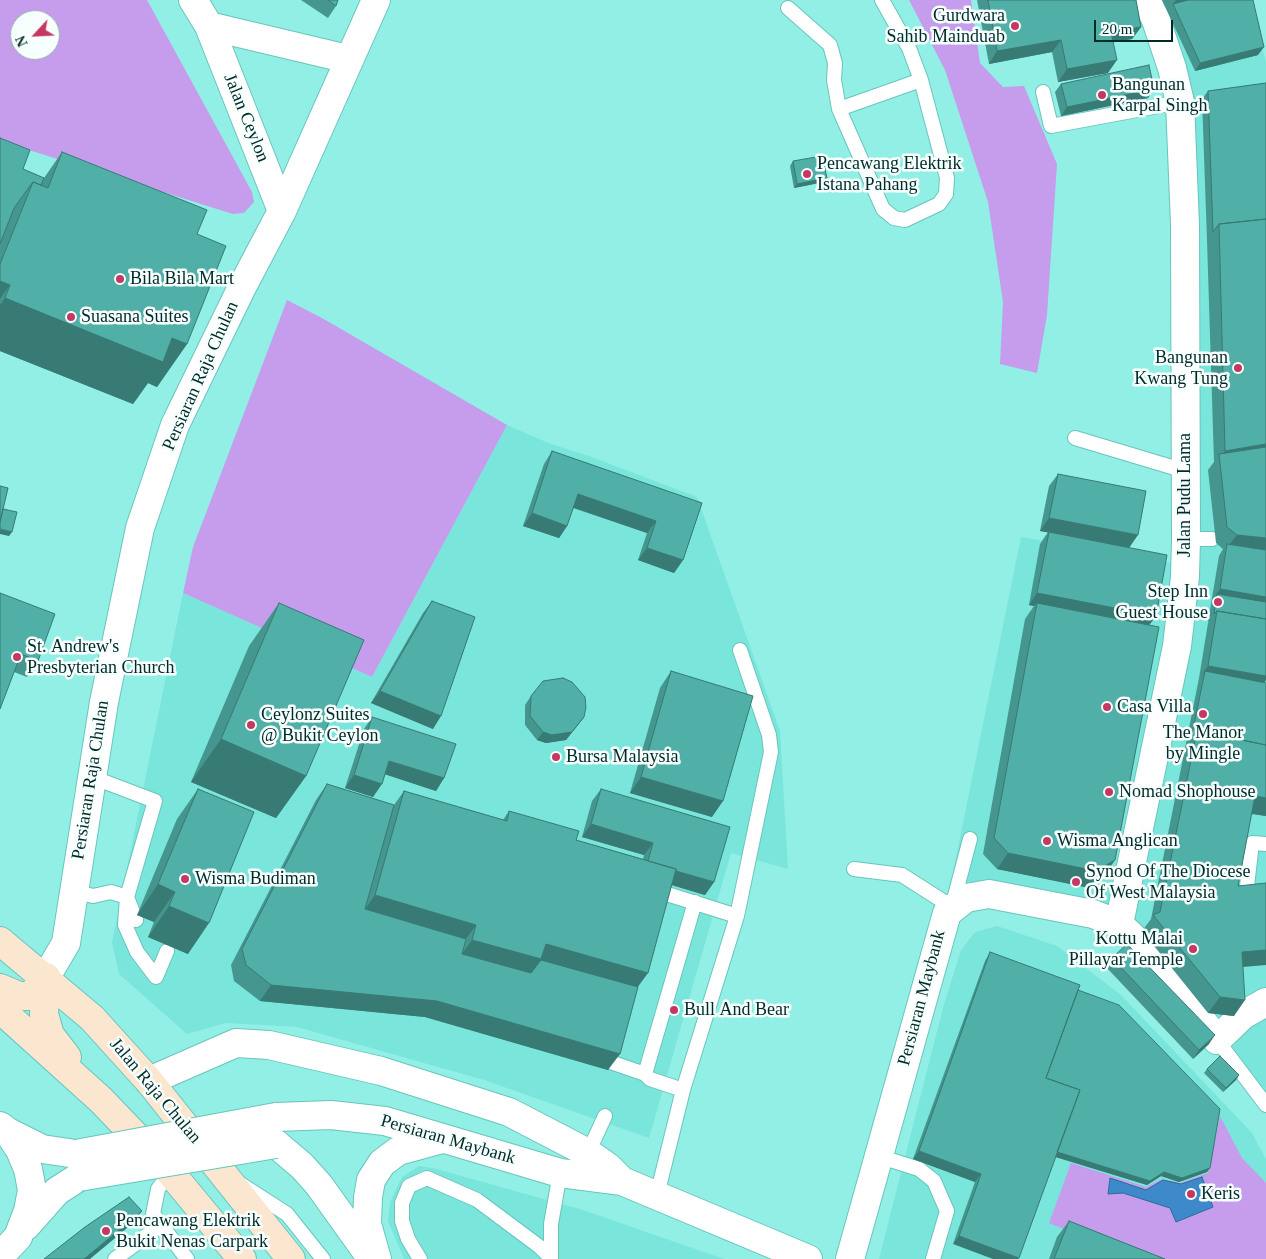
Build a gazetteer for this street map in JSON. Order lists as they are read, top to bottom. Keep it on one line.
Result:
{"streets":{"main road":["Jalan Raja Chulan"],"street":["Jalan Ceylon","Persiaran Raja Chulan","Jalan Pudu Lama","Persiaran Maybank"]},"crossings":[["Jalan Ceylon","Persiaran Raja Chulan"],["Persiaran Raja Chulan","Jalan Raja Chulan"],["Jalan Pudu Lama","Persiaran Maybank"],["Persiaran Maybank","Jalan Raja Chulan"]],"places":["Gurdwara Sahib Mainduab","Bangunan Karpal Singh","Pencawang Elektrik Istana Pahang","Bila Bila Mart","Suasana Suites","Bangunan Kwang Tung","Step Inn Guest House","St. Andrew's Presbyterian Church","Casa Villa","The Manor by Mingle","Ceylonz Suites @ Bukit Ceylon","Bursa Malaysia","Nomad Shophouse","Wisma Anglican","Wisma Budiman","Synod Of The Diocese Of West Malaysia","Kottu Malai Pillayar Temple","Bull And Bear","Keris","Pencawang Elektrik Bukit Nenas Carpark"],"scale_bar":"20 m","north":"bottom left"}
